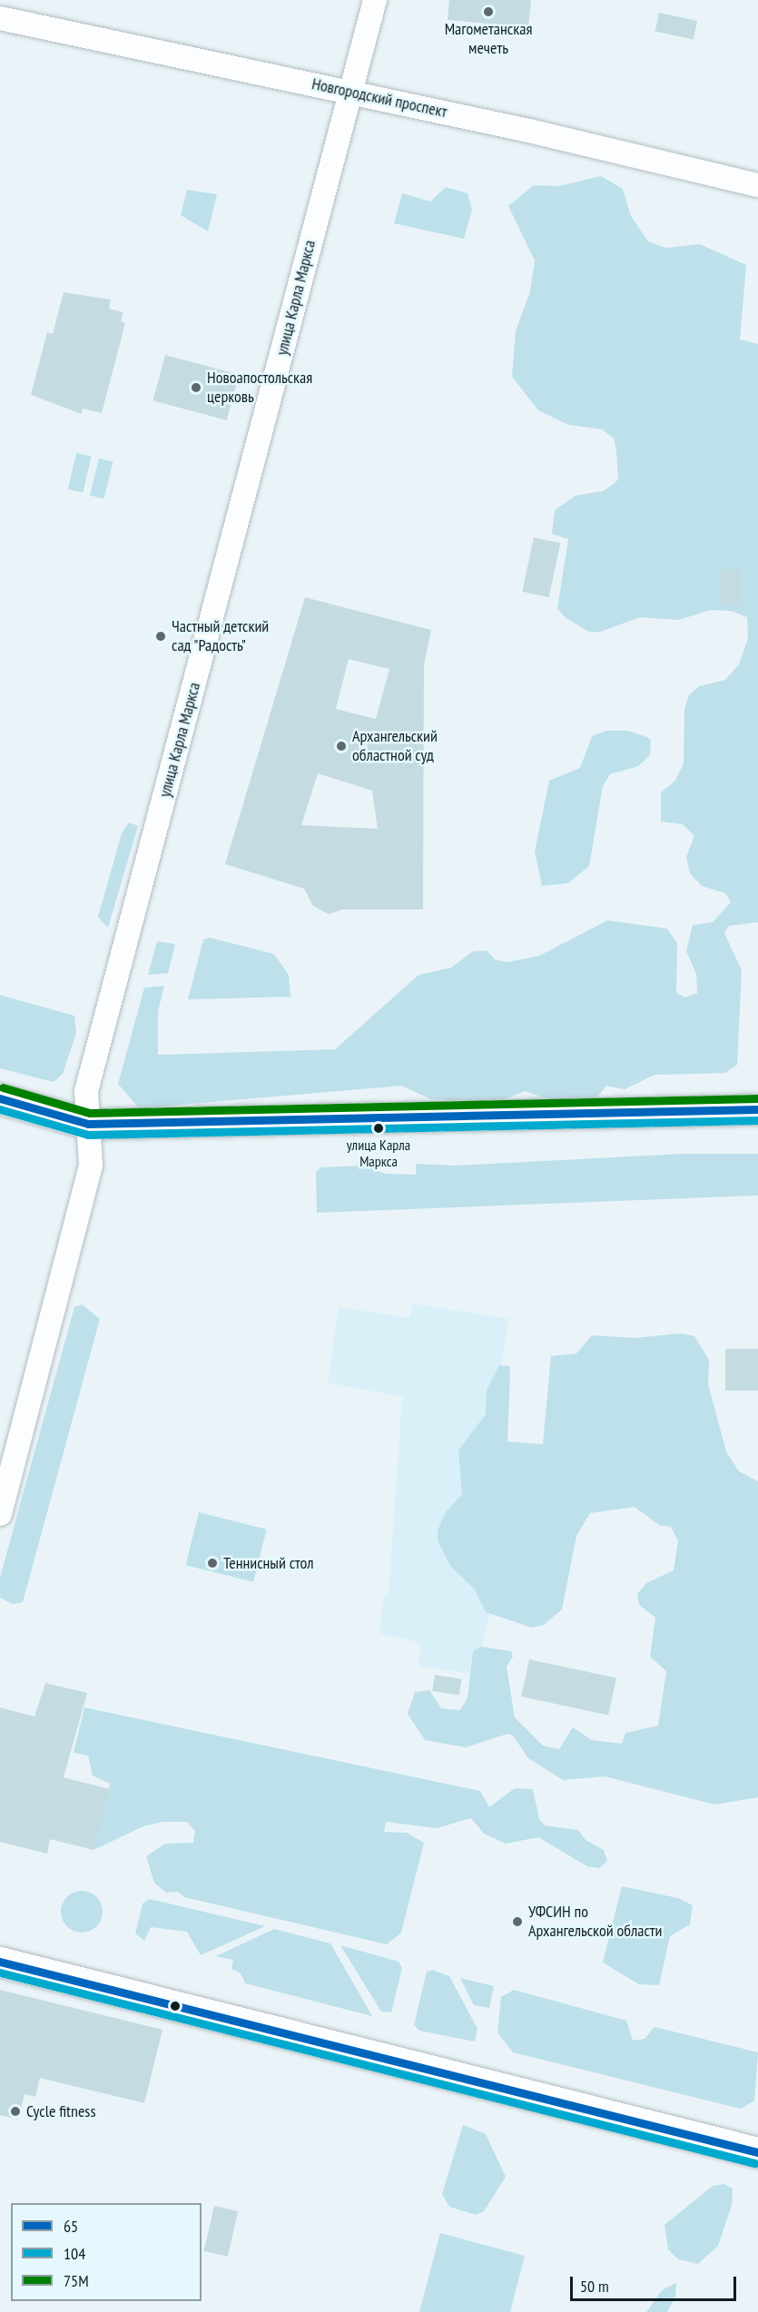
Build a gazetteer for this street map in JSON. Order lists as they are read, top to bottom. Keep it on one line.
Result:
{"streets":{"street":["Новгородский проспект","улица Карла Маркса"]},"crossings":[["Новгородский проспект","улица Карла Маркса"]],"places":["Магометанская мечеть","Новоапостольская церковь","Частный детский сад \"Радость\"","Архангельский областной суд","улица Карла Маркса","Теннисный стол","УФСИН по Архангельской области","Cycle fitness"],"lines":["transit line 75М","transit line 65","transit line 104"],"legend":["65","104","75М"],"scale_bar":"50 m"}
